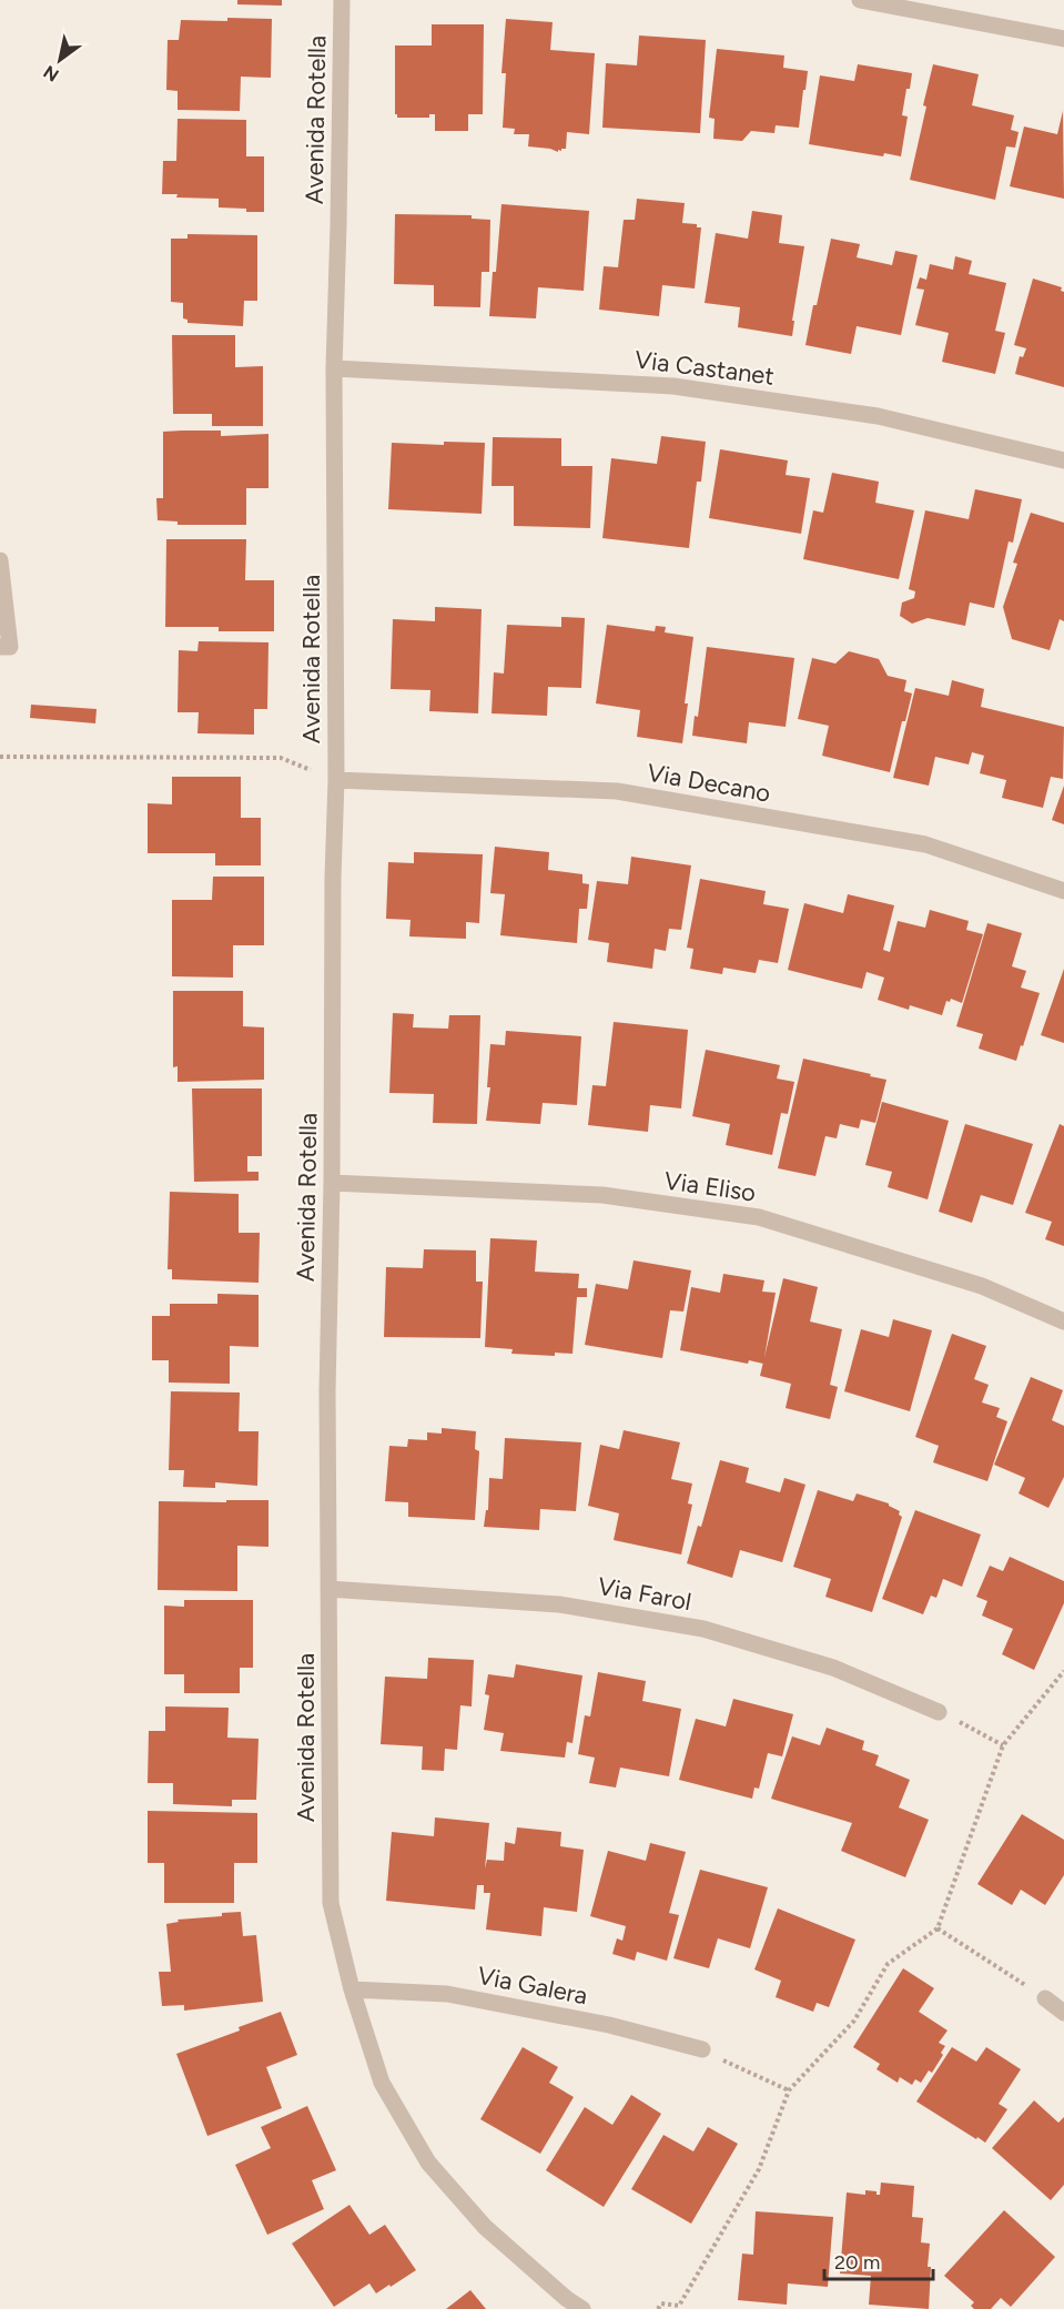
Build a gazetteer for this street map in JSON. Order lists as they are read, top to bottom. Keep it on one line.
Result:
{"streets":{"street":["Avenida Rotella","Via Castanet","Via Decano","Via Eliso","Via Farol","Via Galera"]},"crossings":[["Avenida Rotella","Via Castanet"],["Avenida Rotella","Via Decano"],["Avenida Rotella","Via Eliso"],["Avenida Rotella","Via Farol"],["Avenida Rotella","Via Galera"]],"scale_bar":"20 m","north":"bottom left"}
